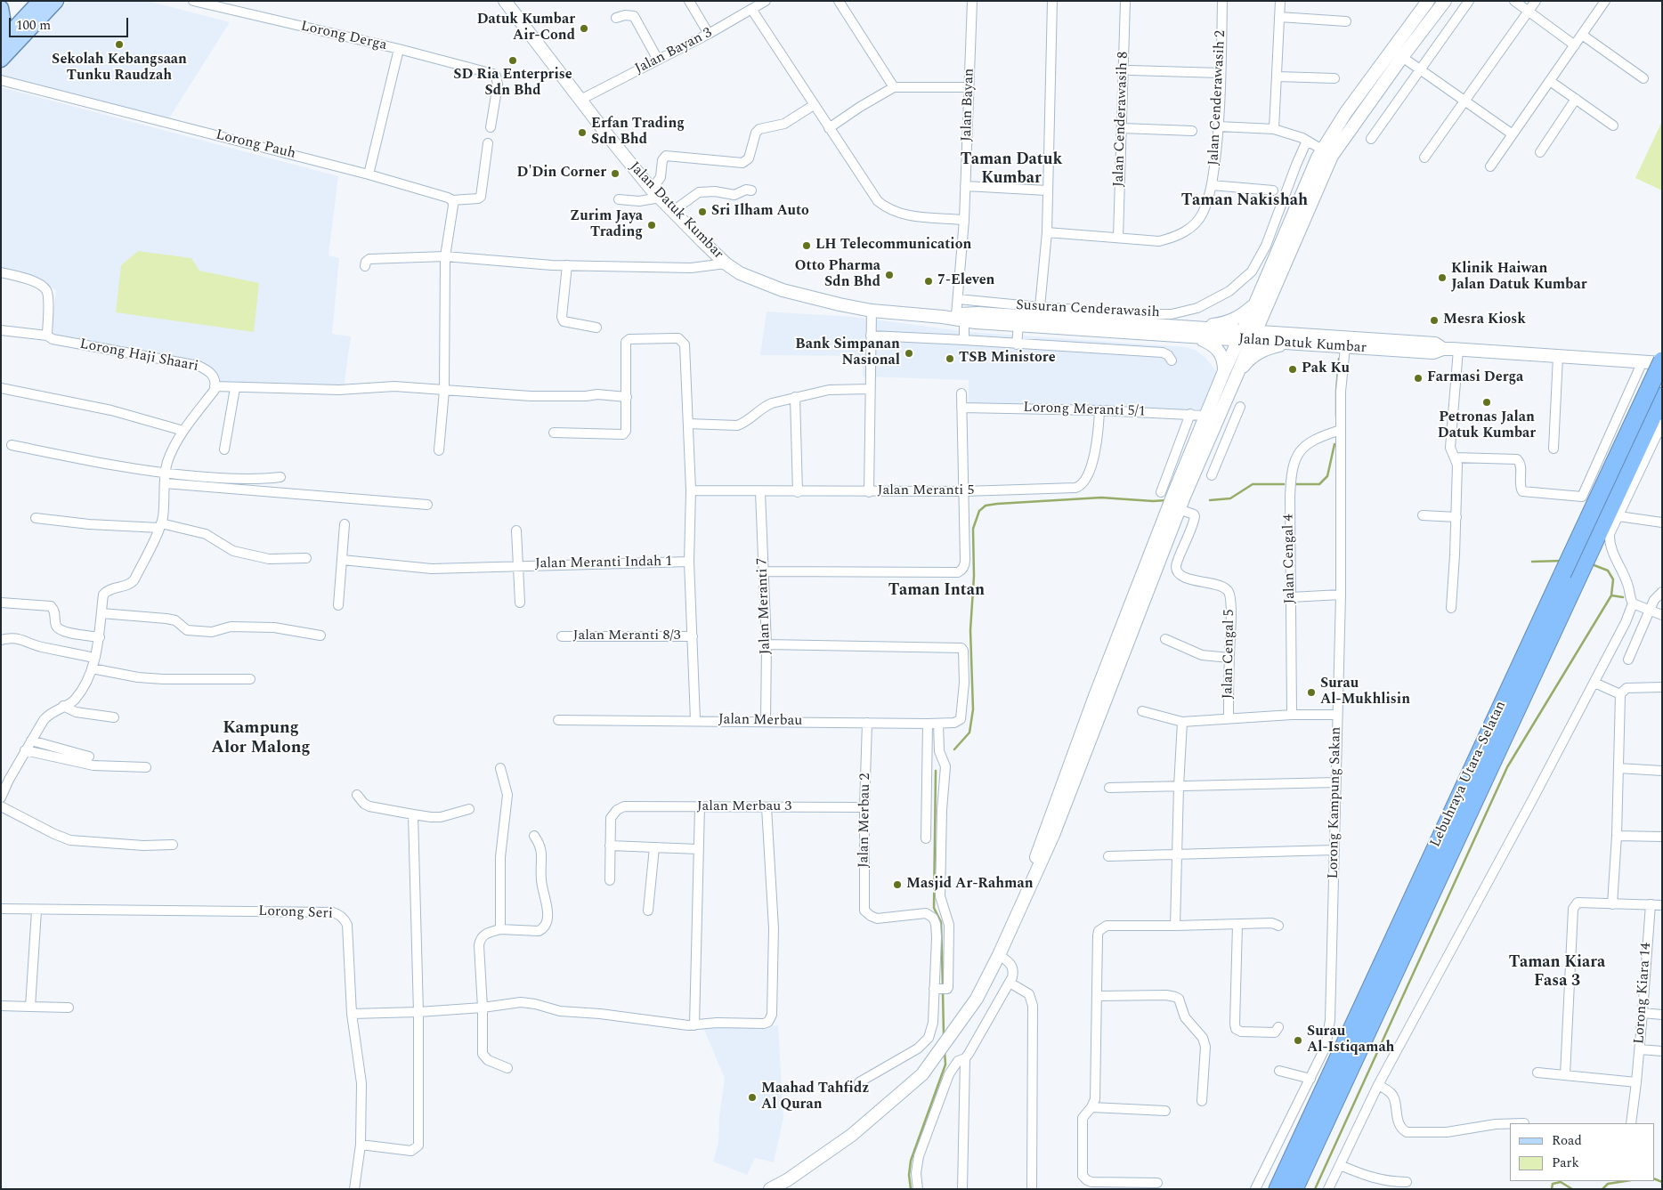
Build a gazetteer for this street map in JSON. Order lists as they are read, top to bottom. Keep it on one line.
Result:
{"streets":{"highway":["Lebuhraya Utara–Selatan"],"main road":["Jalan Datuk Kumbar"],"street":["Lorong Derga","Jalan Bayan 3","Jalan Cenderawasih 2","Jalan Bayan","Jalan Cenderawasih 8","Lorong Pauh","Susuran Cenderawasih","Lorong Haji Shaari","Lorong Meranti 5/1","Jalan Meranti 5","Jalan Cengal 4","Jalan Meranti Indah 1","Jalan Meranti 7","Jalan Meranti 8/3","Jalan Cengal 5","Jalan Merbau","Lorong Kampung Sakan","Jalan Merbau 3","Jalan Merbau 2","Lorong Seri","Lorong Kiara 14"]},"crossings":[["Jalan Bayan 3","Jalan Datuk Kumbar"],["Jalan Cenderawasih 2","Jalan Cenderawasih 8"],["Jalan Bayan","Jalan Datuk Kumbar"],["Jalan Bayan","Susuran Cenderawasih"],["Jalan Datuk Kumbar","Lebuhraya Utara–Selatan"],["Jalan Datuk Kumbar","Lorong Kampung Sakan"],["Lorong Meranti 5/1","Jalan Meranti 5"],["Jalan Meranti 5","Jalan Meranti 7"],["Jalan Cengal 4","Lorong Kampung Sakan"],["Jalan Meranti 7","Jalan Merbau"],["Jalan Merbau","Jalan Merbau 2"],["Jalan Merbau 3","Jalan Merbau 2"]],"districts":["Taman Datuk Kumbar","Taman Nakishah","Taman Intan","Kampung Alor Malong","Taman Kiara Fasa 3"],"places":["Datuk Kumbar Air-Cond","Sekolah Kebangsaan Tunku Raudzah","SD Ria Enterprise Sdn Bhd","Erfan Trading Sdn Bhd","D'Din Corner","Sri Ilham Auto","Zurim Jaya Trading","LH Telecommunication","Otto Pharma Sdn Bhd","Klinik Haiwan Jalan Datuk Kumbar","7-Eleven","Mesra Kiosk","Bank Simpanan Nasional","TSB Ministore","Pak Ku","Farmasi Derga","Petronas Jalan Datuk Kumbar","Surau Al-Mukhlisin","Masjid Ar-Rahman","Surau Al-Istiqamah","Maahad Tahfidz Al Quran"],"legend":["Road","Park"],"scale_bar":"100 m"}
